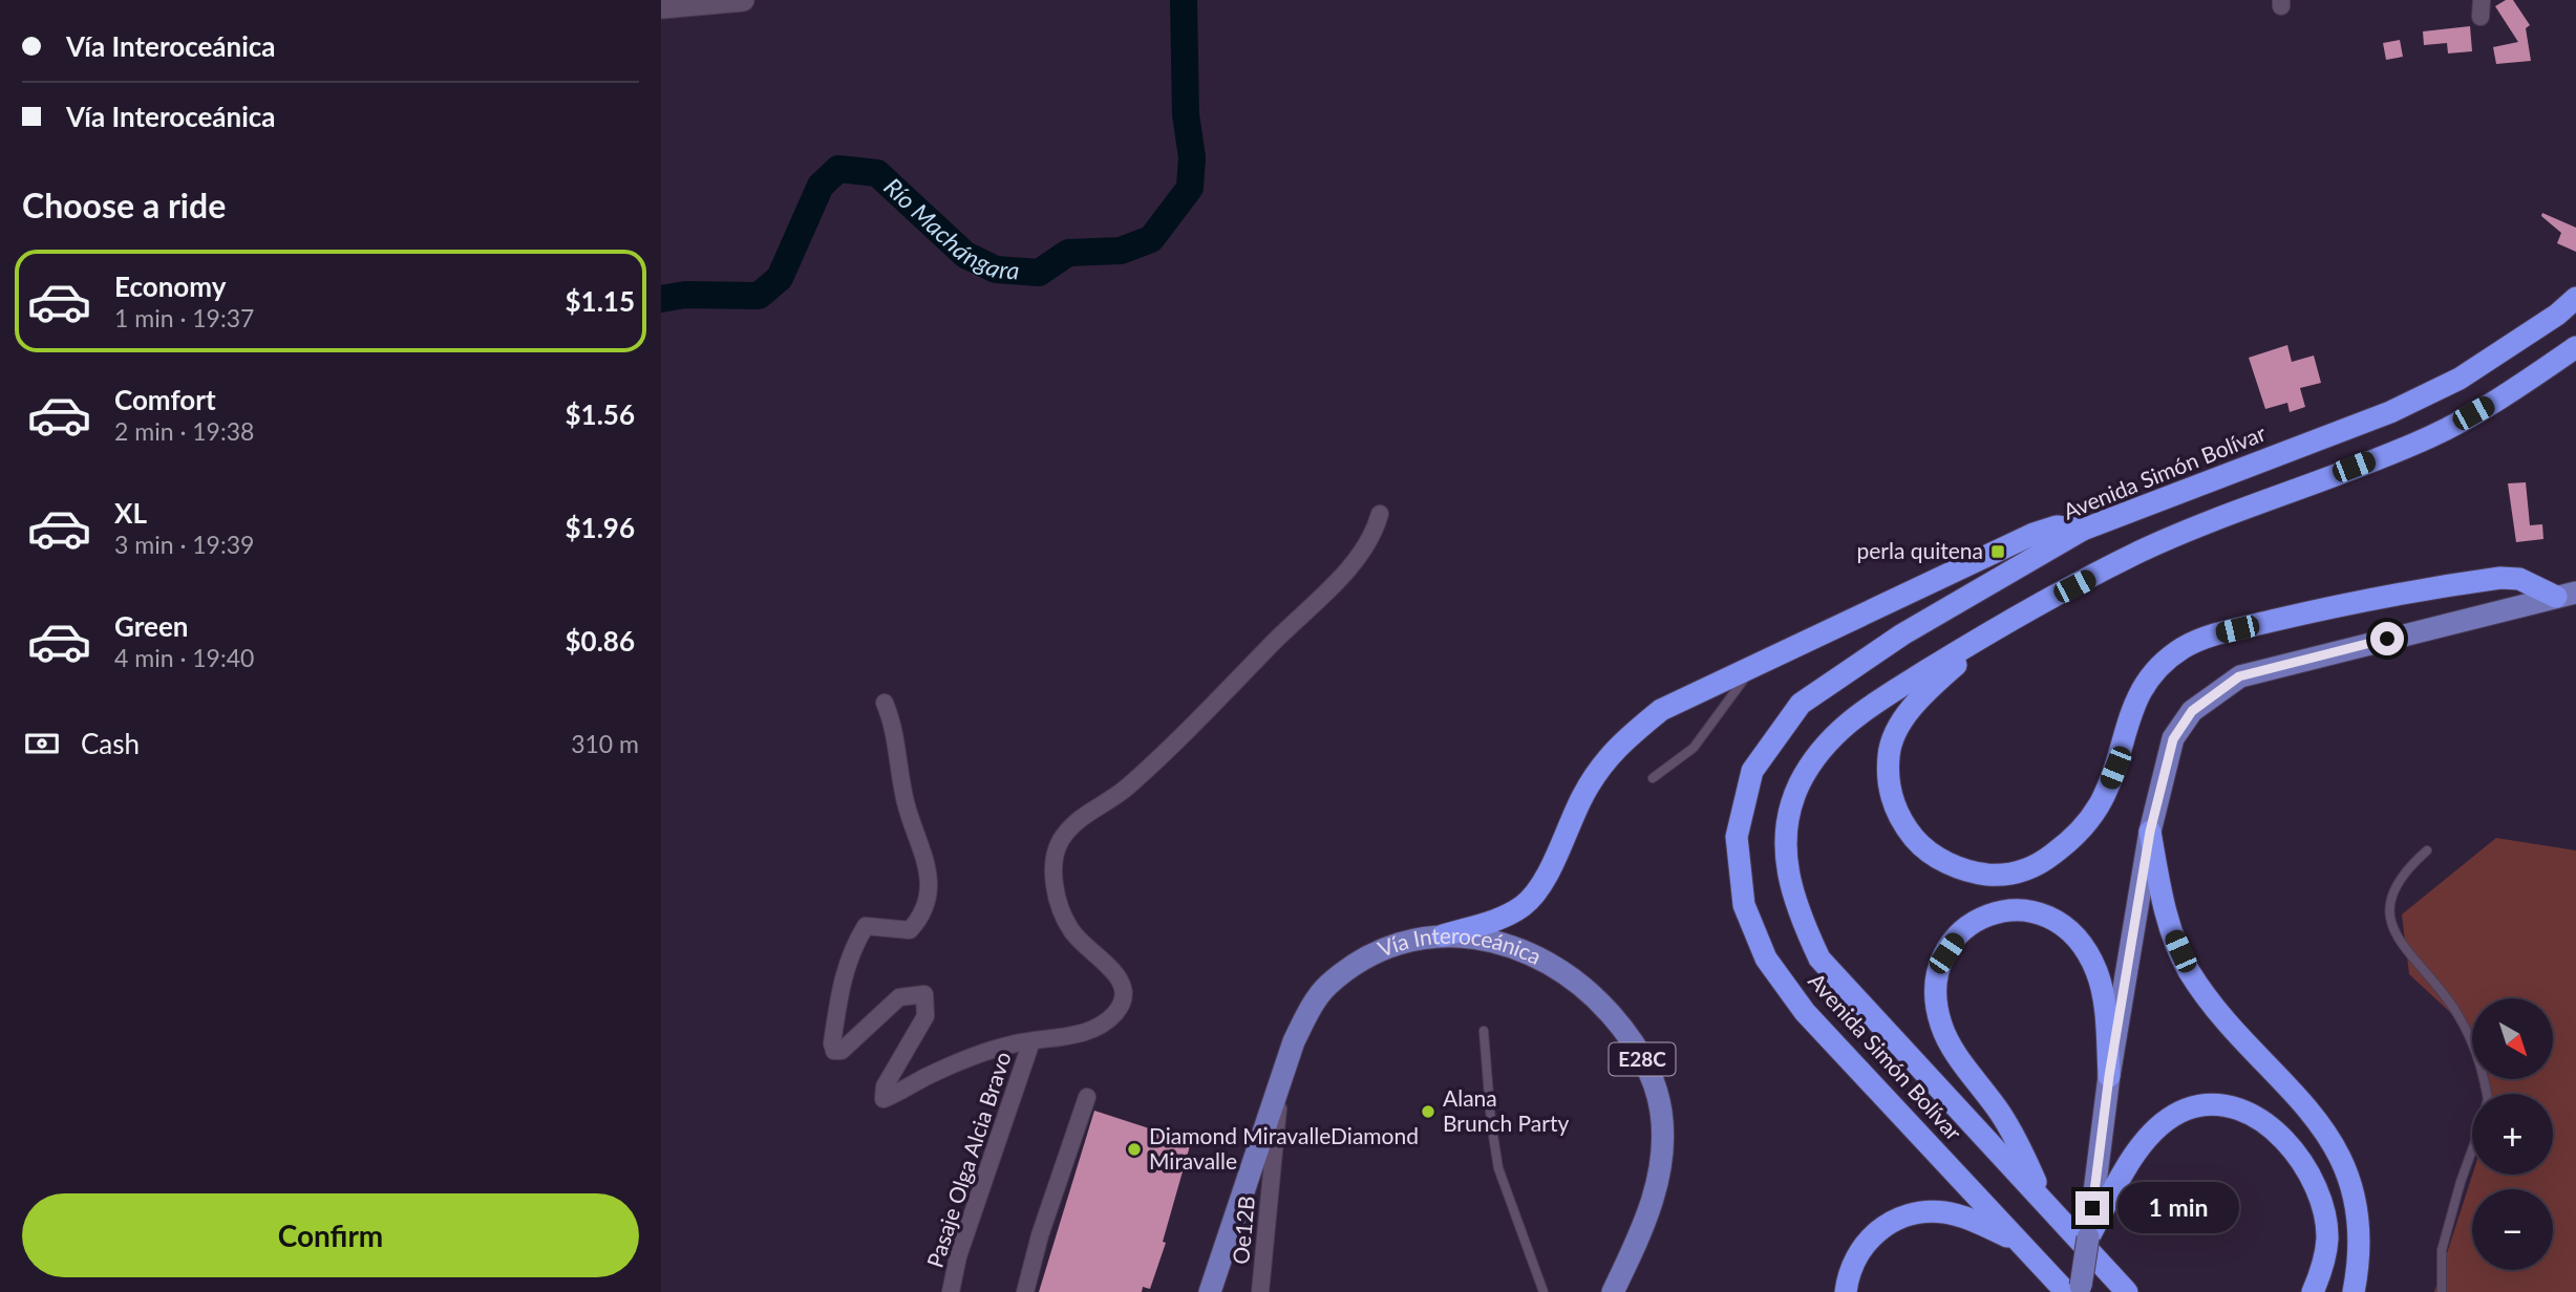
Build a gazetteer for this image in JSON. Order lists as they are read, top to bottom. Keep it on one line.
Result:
{"streets":{"highway":["Avenida Simón Bolívar"],"main road":["Vía Interoceánica","E28C"],"street":["Pasaje Olga Alcia Bravo","Oe12B"]},"crossings":[["Vía Interoceánica","Oe12B"]],"water":["Río Machángara"],"places":{"transit":["perla quitena"],"other":["Alana Brunch Party","Diamond MiravalleDiamond Miravalle"]},"north":"bottom right","page":{"banner":["Vía Interoceánica","Vía Interoceánica"],"heading":"Choose a ride","list":[{"name":"Economy","note":"1 min · 19:37","value":"$1.15"},{"name":"Comfort","note":"2 min · 19:38","value":"$1.56"},{"name":"XL","note":"3 min · 19:39","value":"$1.96"},{"name":"Green","note":"4 min · 19:40","value":"$0.86"}],"pay":["Cash","310 m"],"map_buttons":["+","−"],"buttons":"Confirm","bubble":"1 min"}}
